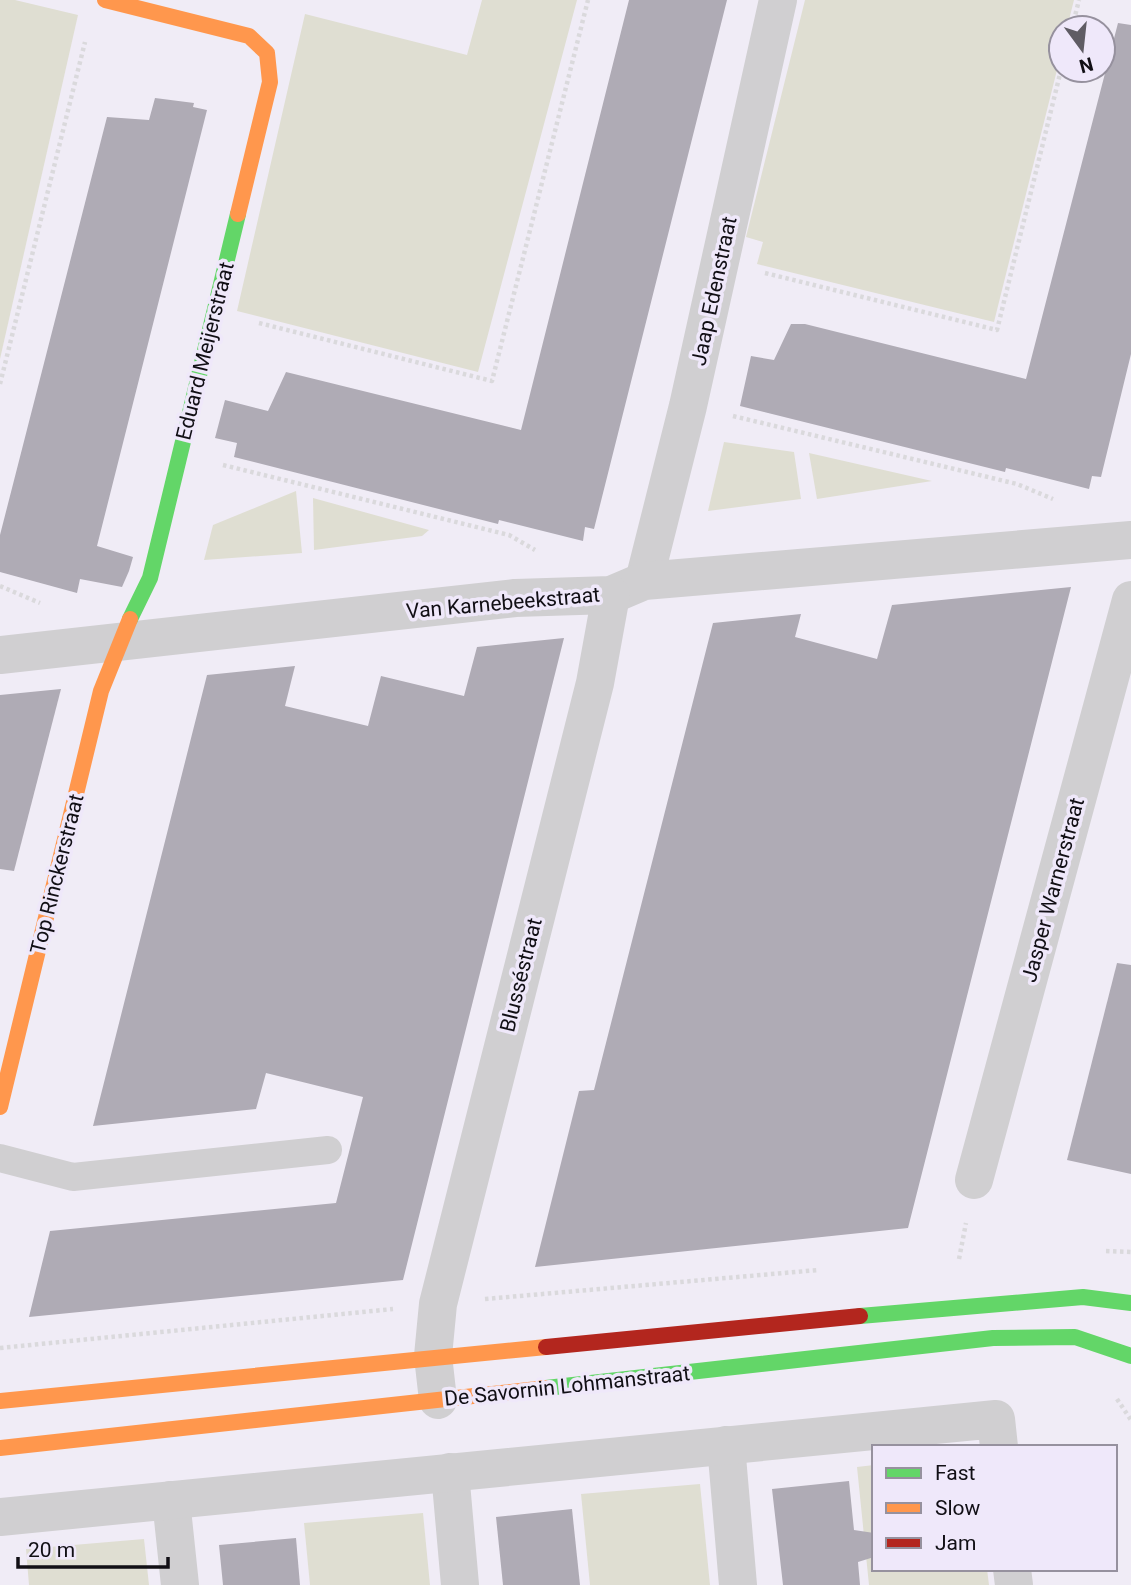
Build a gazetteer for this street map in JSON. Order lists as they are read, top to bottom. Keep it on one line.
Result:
{"streets":{"street":["Jaap Edenstraat","Eduard Meijerstraat","Van Karnebeekstraat","Top Rinckerstraat","Jasper Warnerstraat","Blusséstraat","De Savornin Lohmanstraat"]},"crossings":[["Jaap Edenstraat","Van Karnebeekstraat"],["Jaap Edenstraat","Blusséstraat"],["Eduard Meijerstraat","Van Karnebeekstraat"],["Eduard Meijerstraat","Top Rinckerstraat"],["Van Karnebeekstraat","Top Rinckerstraat"],["Van Karnebeekstraat","Blusséstraat"],["Blusséstraat","De Savornin Lohmanstraat"]],"legend":["Fast","Slow","Jam"],"scale_bar":"20 m","north":"bottom"}
